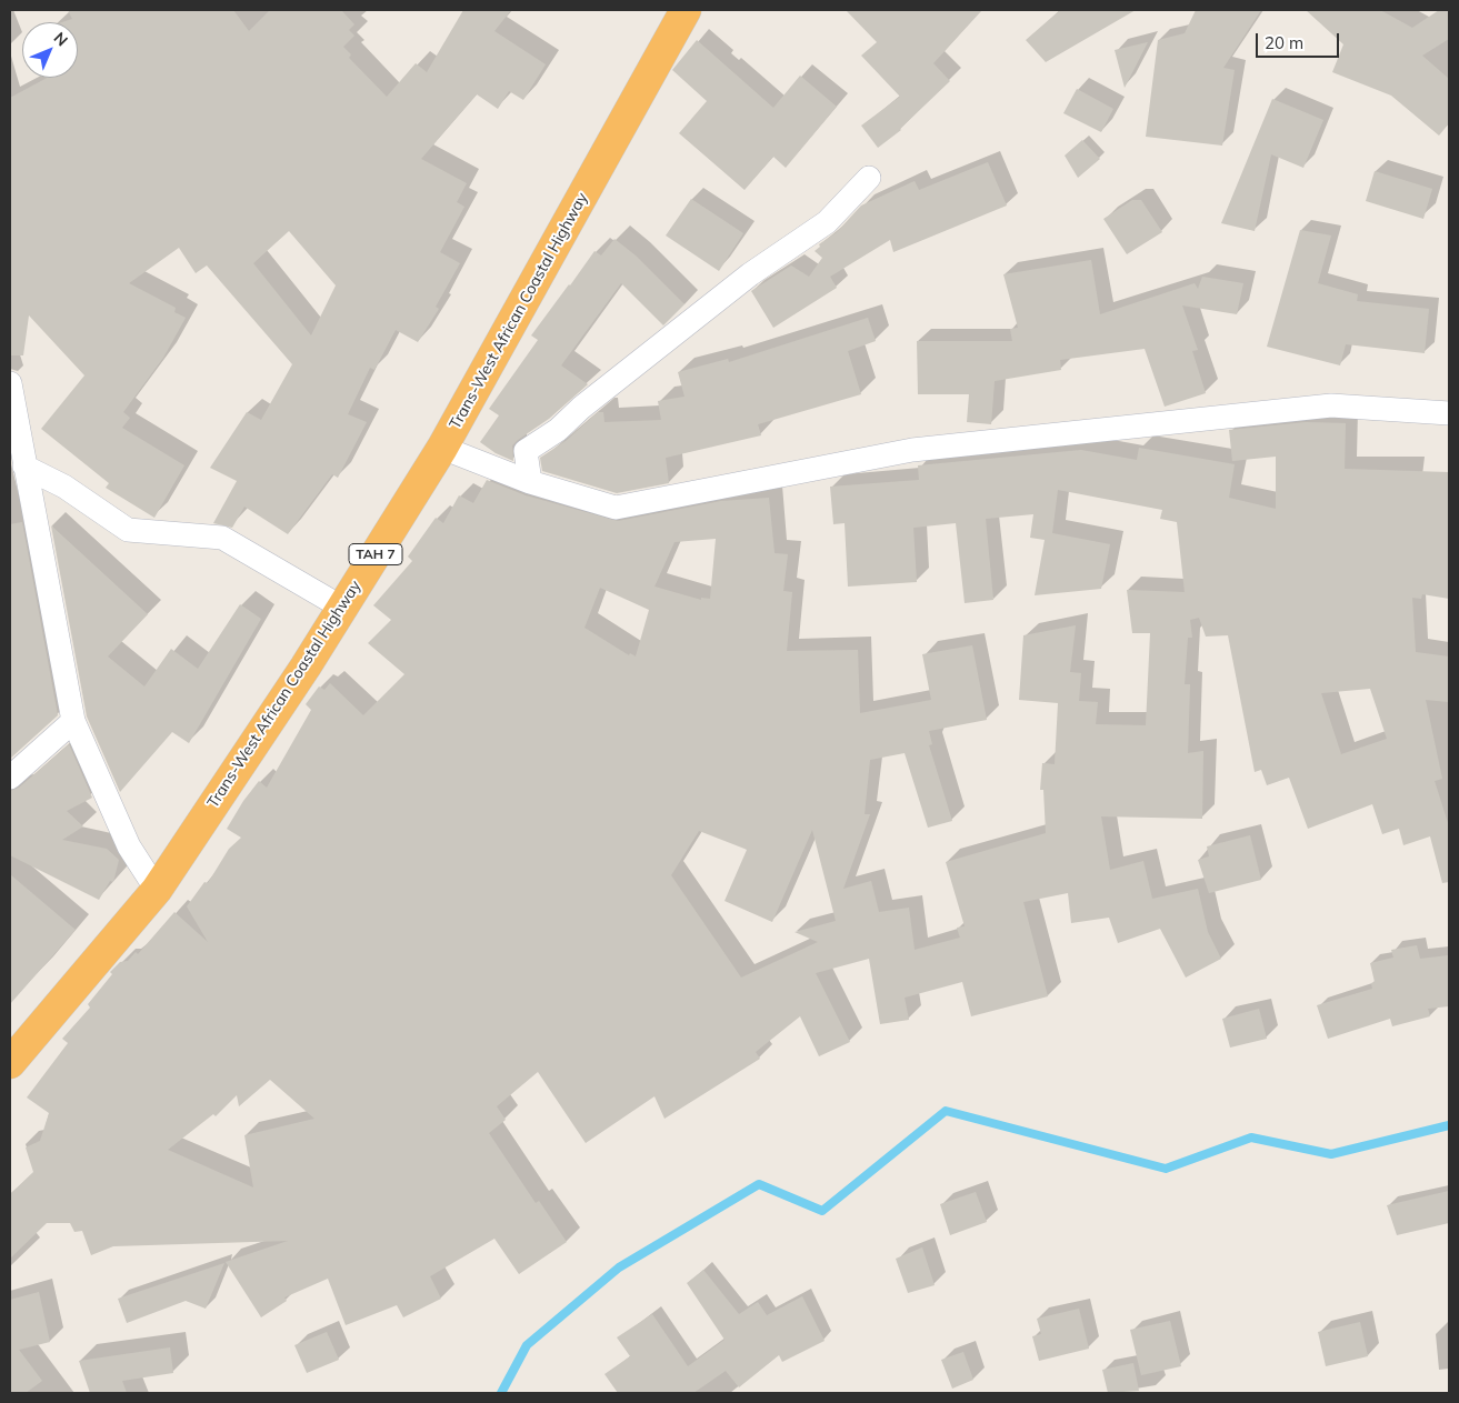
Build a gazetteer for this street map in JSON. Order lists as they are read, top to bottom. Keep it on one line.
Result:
{"streets":{"highway":["Trans-West African Coastal Highway","TAH 7"]},"scale_bar":"20 m","north":"top right"}
